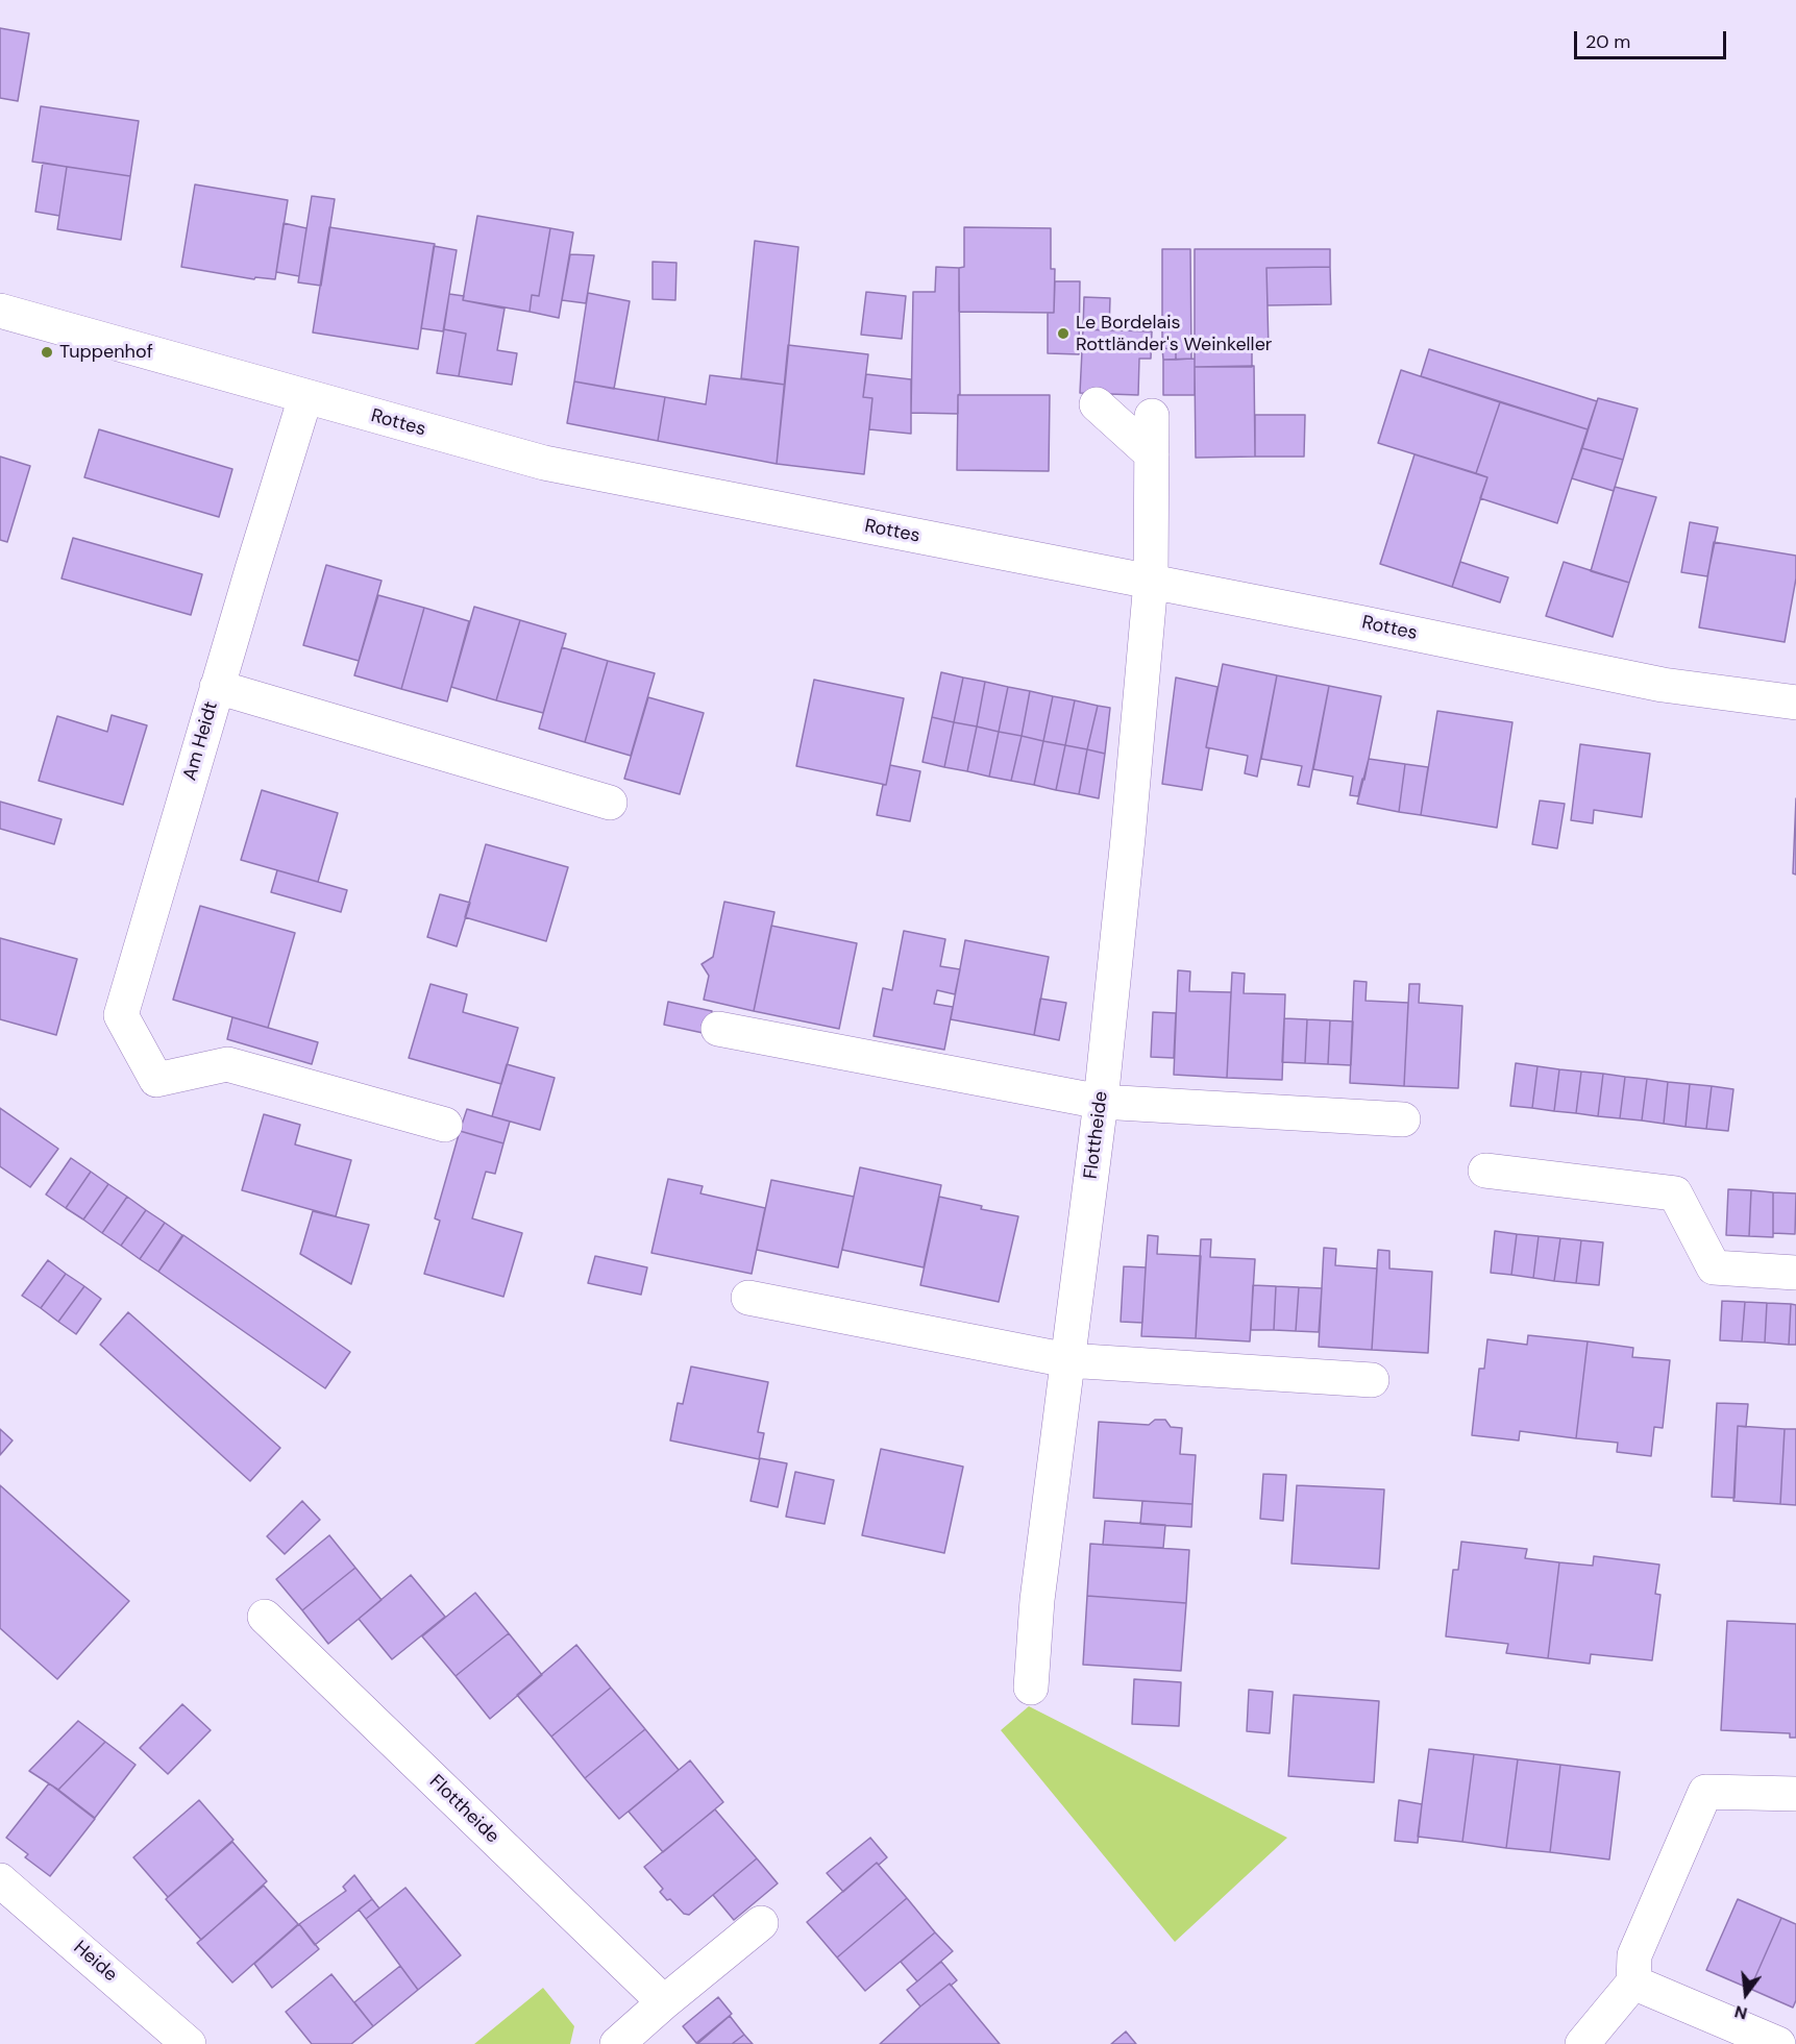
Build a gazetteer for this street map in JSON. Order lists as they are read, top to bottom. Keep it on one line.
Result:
{"streets":{"street":["Rottes","Am Heidt","Flottheide","Heide"]},"crossings":[["Rottes","Am Heidt"],["Rottes","Flottheide"]],"places":["Le Bordelais Rottländer's Weinkeller","Tuppenhof"],"scale_bar":"20 m","north":"bottom"}
